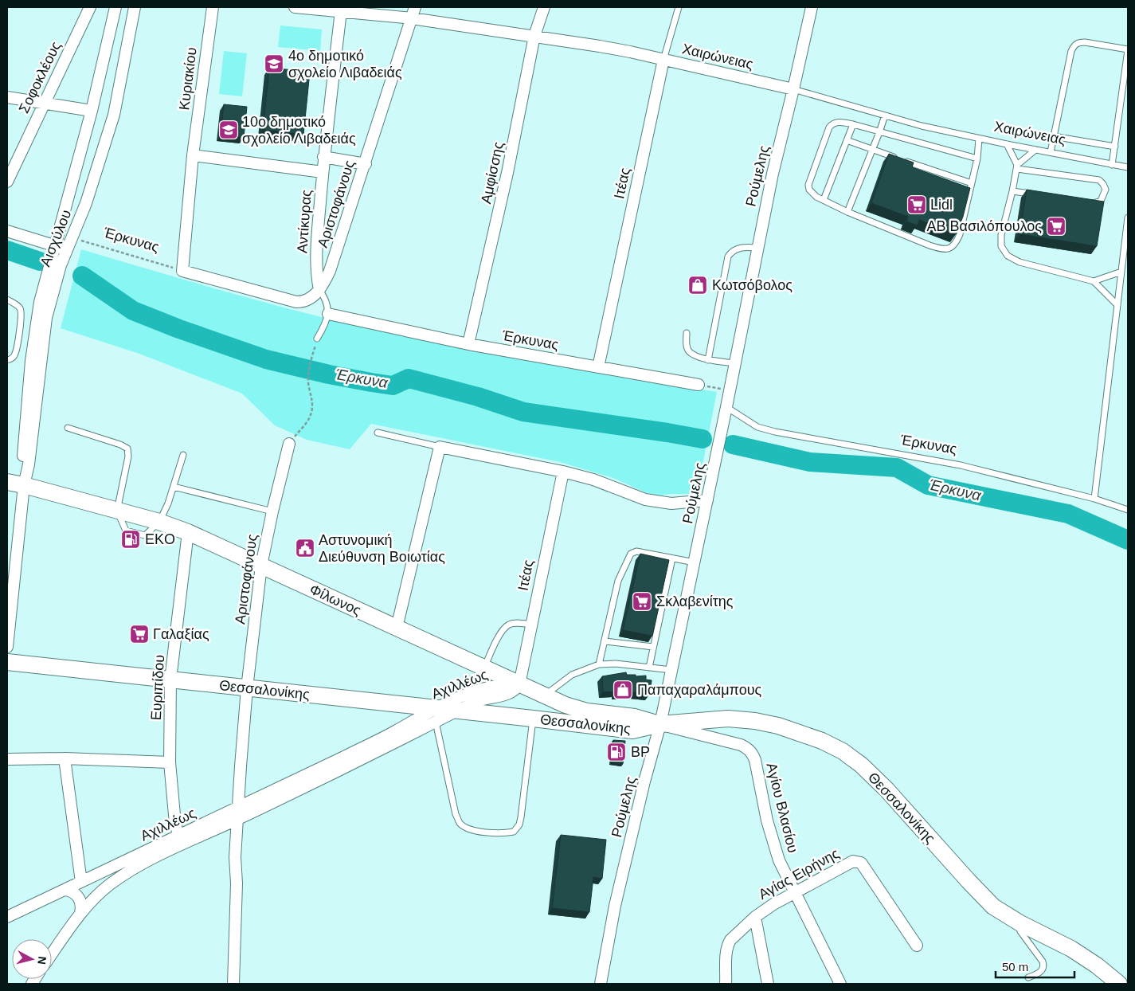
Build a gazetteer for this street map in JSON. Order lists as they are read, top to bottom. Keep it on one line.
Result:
{"streets":{"main road":["Φίλωνος","Θεσσαλονίκης"],"street":["Χαιρώνειας","Σοφοκλέους","Κυριακίου","Αμφίσσης","Ρούμελης","Ιτέας","Αριστοφάνους","Αντίκυρας","Αισχύλου","Έρκυνας","Αχιλλέως","Ευριπίδου","Αγίου Βλασίου","Αγίας Ειρήνης"]},"crossings":[["Χαιρώνειας","Αμφίσσης"],["Χαιρώνειας","Ρούμελης"],["Χαιρώνειας","Ιτέας"],["Χαιρώνειας","Αριστοφάνους"],["Χαιρώνειας","Αντίκυρας"],["Κυριακίου","Έρκυνας"],["Αμφίσσης","Έρκυνας"],["Ρούμελης","Έρκυνας"],["Ρούμελης","Φίλωνος"],["Ρούμελης","Θεσσαλονίκης"],["Ρούμελης","Αγίου Βλασίου"],["Ιτέας","Έρκυνας"],["Ιτέας","Φίλωνος"],["Ιτέας","Αχιλλέως"],["Αριστοφάνους","Αντίκυρας"],["Αριστοφάνους","Φίλωνος"],["Αριστοφάνους","Αχιλλέως"],["Αριστοφάνους","Θεσσαλονίκης"],["Αισχύλου","Έρκυνας"],["Αισχύλου","Φίλωνος"],["Φίλωνος","Αχιλλέως"],["Φίλωνος","Ευριπίδου"],["Φίλωνος","Θεσσαλονίκης"],["Φίλωνος","Αγίου Βλασίου"],["Αχιλλέως","Ευριπίδου"],["Αχιλλέως","Θεσσαλονίκης"],["Ευριπίδου","Θεσσαλονίκης"],["Θεσσαλονίκης","Αγίου Βλασίου"],["Αγίου Βλασίου","Αγίας Ειρήνης"]],"water":["Έρκυνα"],"places":{"school or university":["4ο δημοτικό σχολείο Λιβαδειάς","10ο δημοτικό σχολείο Λιβαδειάς"],"supermarket":["Lidl","ΑΒ Βασιλόπουλος","Σκλαβενίτης","Γαλαξίας"],"shop":["Κωτσόβολος","Παπαχαραλάμπους"],"fuel station":["EKO","BP"],"public building":["Αστυνομική Διεύθυνση Βοιωτίας"]},"scale_bar":"50 m","north":"right"}
